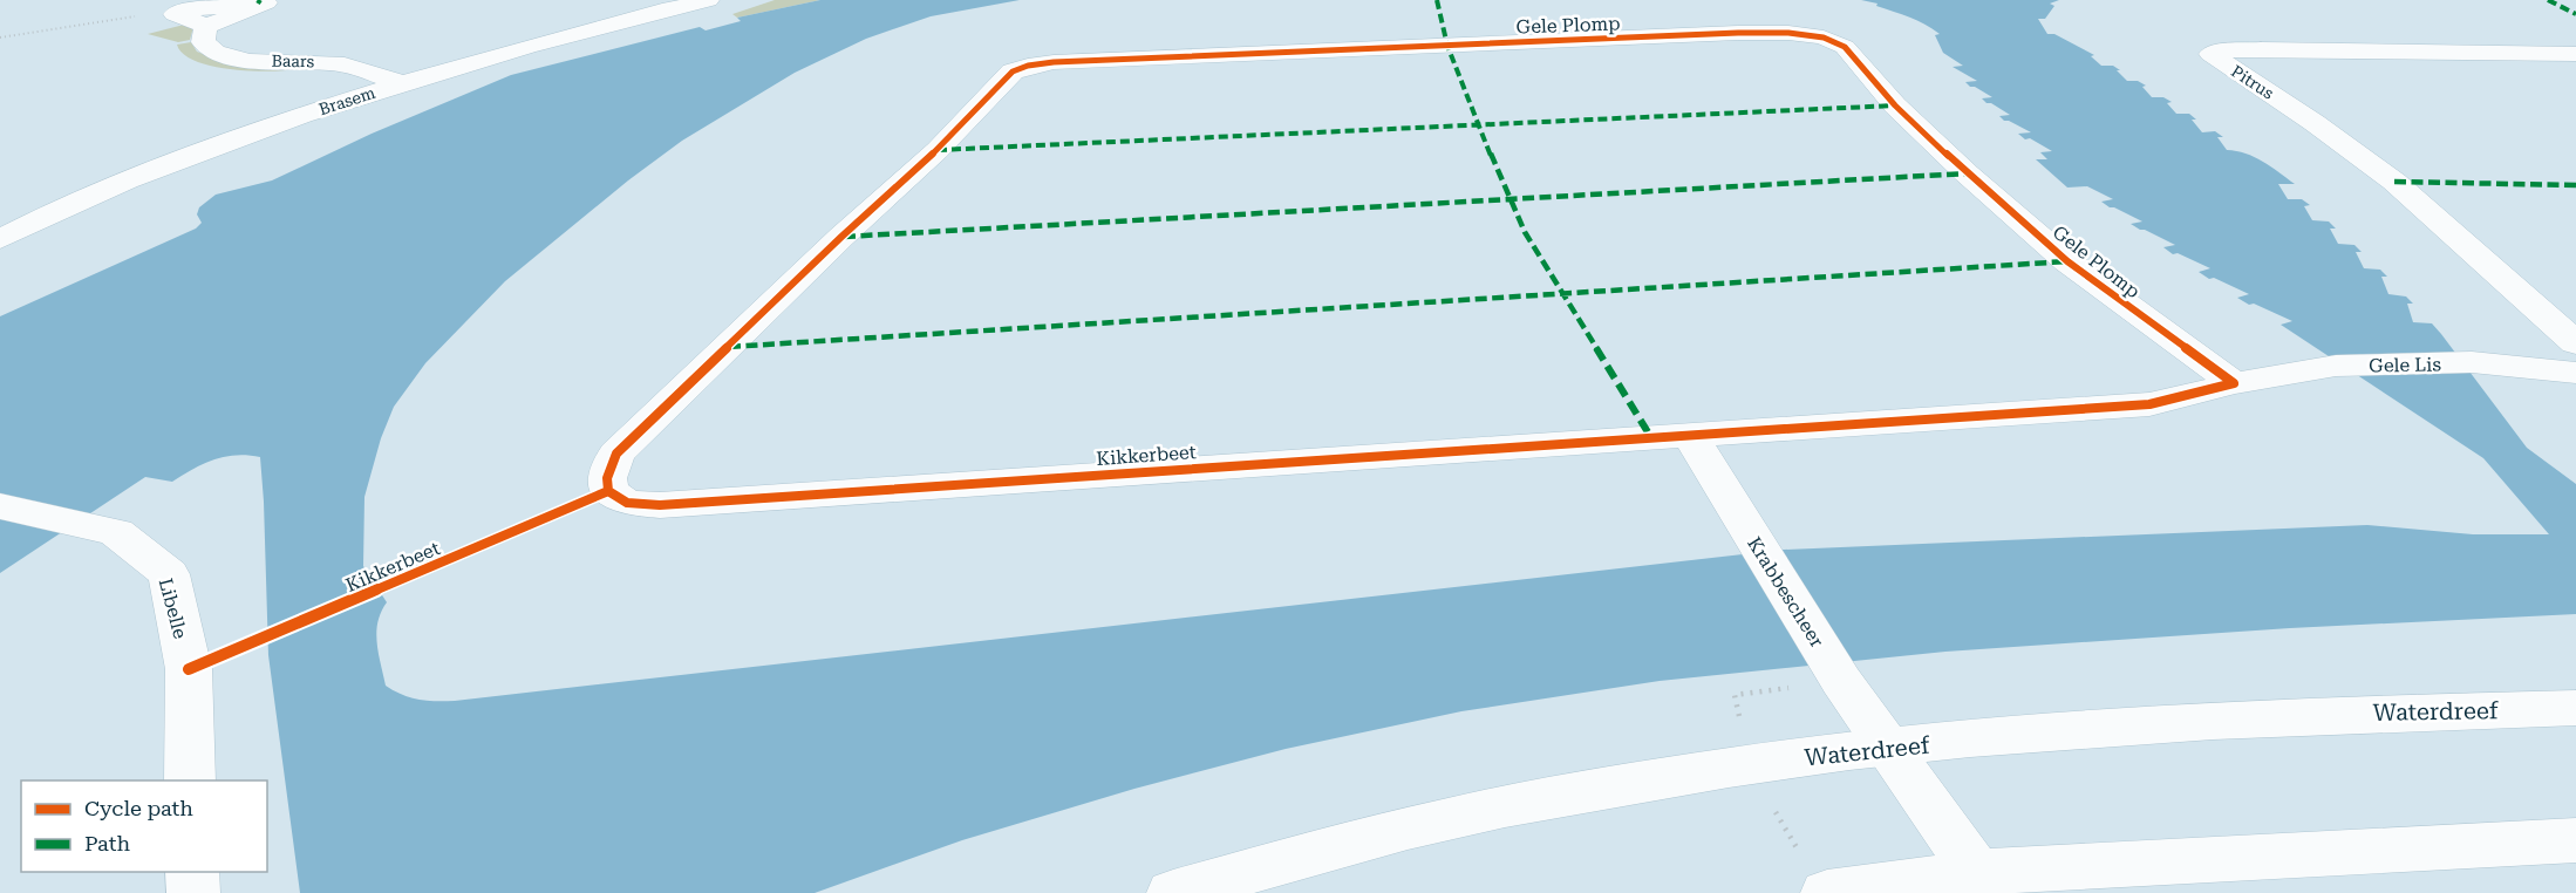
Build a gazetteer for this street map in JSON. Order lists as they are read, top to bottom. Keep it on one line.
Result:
{"streets":{"street":["Gele Plomp","Baars","Pitrus","Brasem","Gele Lis","Kikkerbeet","Krabbescheer","Libelle","Waterdreef"]},"crossings":[["Gele Plomp","Gele Lis"],["Gele Plomp","Kikkerbeet"],["Baars","Brasem"],["Kikkerbeet","Krabbescheer"],["Krabbescheer","Waterdreef"]],"legend":["Cycle path","Path"]}
